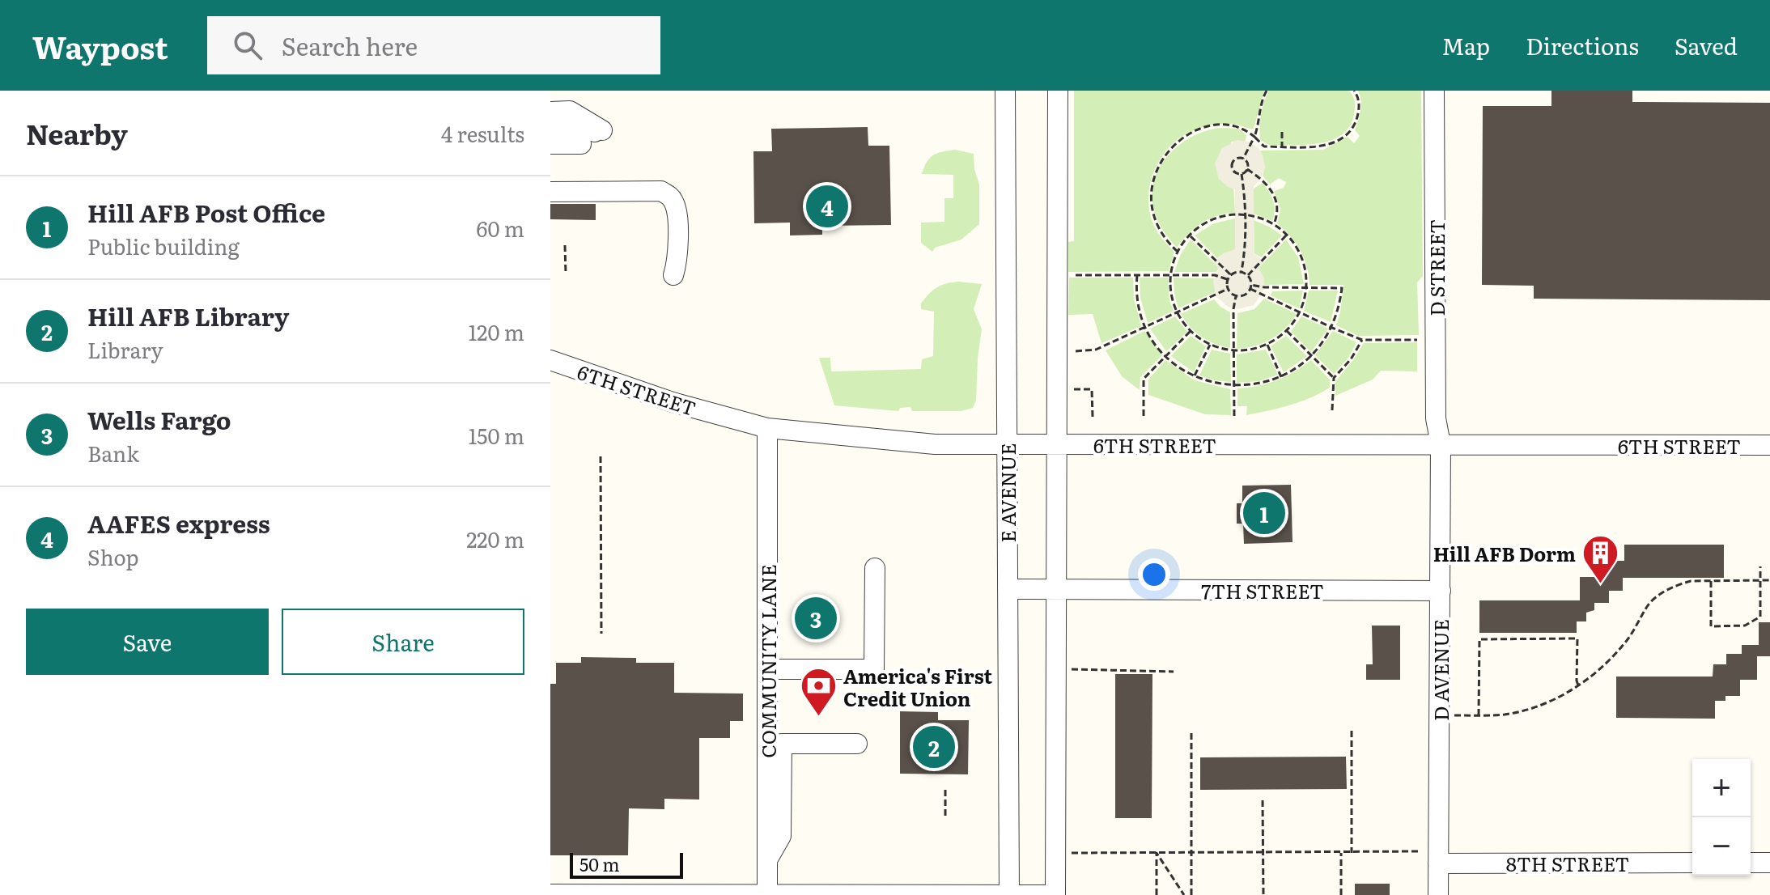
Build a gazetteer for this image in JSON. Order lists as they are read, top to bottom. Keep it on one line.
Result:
{"streets":{"lane":["D STREET","6TH STREET","E AVENUE","7TH STREET","COMMUNITY LANE","D AVENUE","8TH STREET"]},"crossings":[["D STREET","6TH STREET"],["D STREET","D AVENUE"],["6TH STREET","E AVENUE"],["6TH STREET","COMMUNITY LANE"],["6TH STREET","D AVENUE"],["E AVENUE","7TH STREET"],["7TH STREET","D AVENUE"],["D AVENUE","8TH STREET"]],"places":{"building":["Hill AFB Dorm"],"bank":["America's First Credit Union"]},"scale_bar":"50 m","page":{"header":"Waypost","search":"Search here","nav":["Map","Directions","Saved"],"heading":["Nearby","4 results"],"list":[{"mark":"1","name":"Hill AFB Post Office","note":"Public building","value":"60 m"},{"mark":"2","name":"Hill AFB Library","note":"Library","value":"120 m"},{"mark":"3","name":"Wells Fargo","note":"Bank","value":"150 m"},{"mark":"4","name":"AAFES express","note":"Shop","value":"220 m"}],"pins":["4","1","3","2"],"buttons":["Save","Share"],"map_buttons":["+","−"],"scale":"50 m"}}
